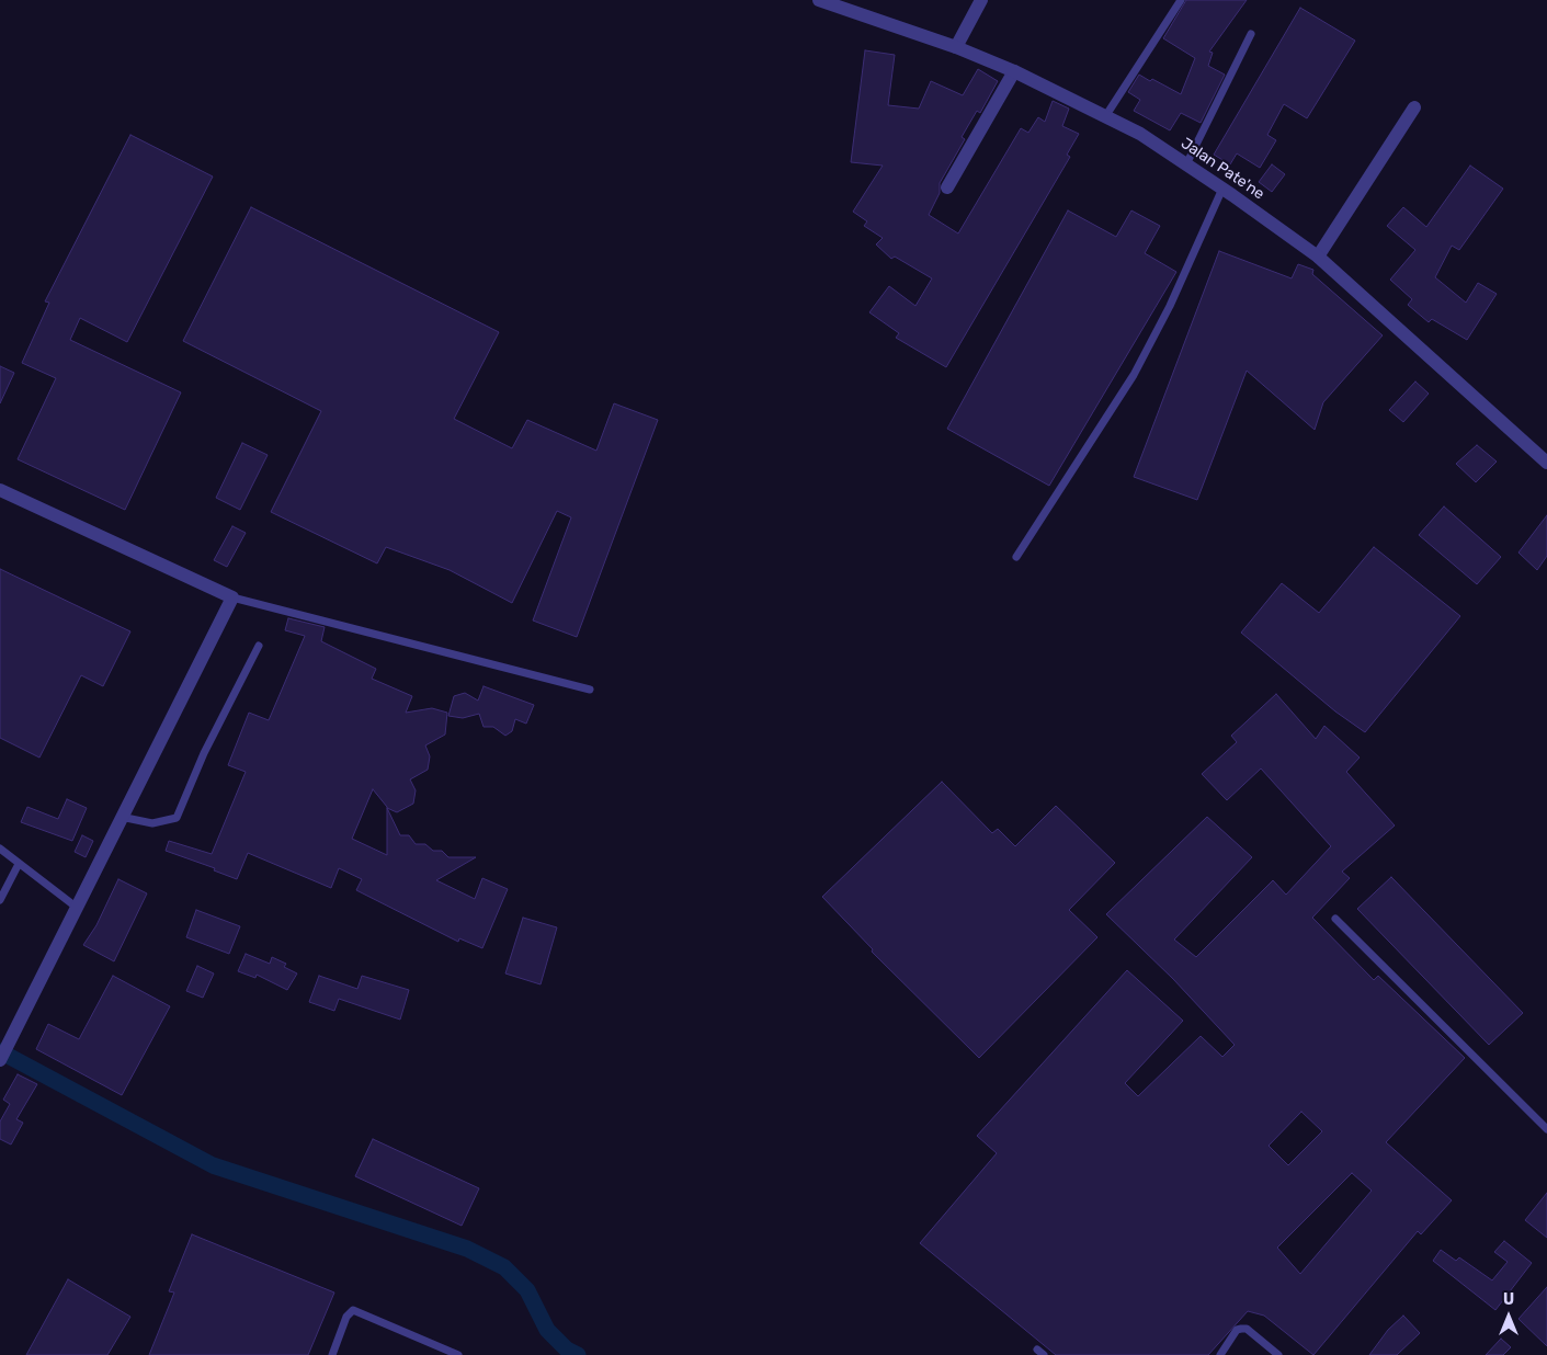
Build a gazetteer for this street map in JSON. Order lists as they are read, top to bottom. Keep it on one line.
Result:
{"streets":{"street":["Jalan Pate'ne"]},"north":"top"}
